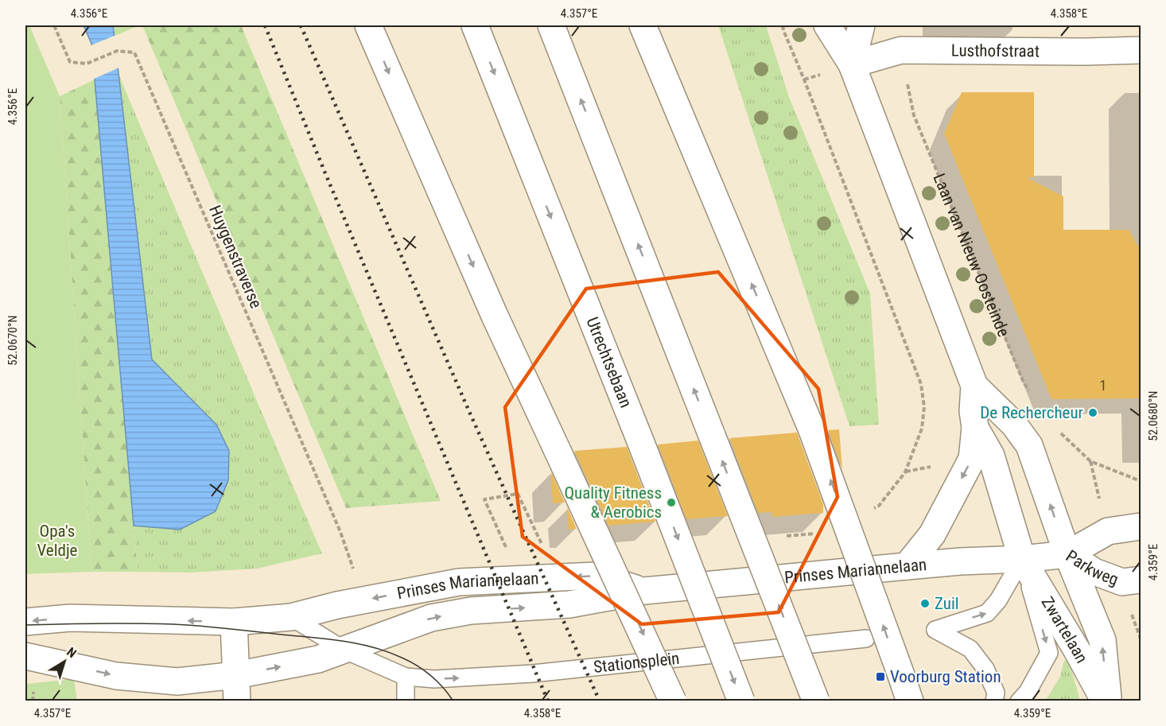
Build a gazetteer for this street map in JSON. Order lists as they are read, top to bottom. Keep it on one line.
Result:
{"streets":{"main road":["Lusthofstraat","Utrechtsebaan","Parkweg","Prinses Mariannelaan","Zwartelaan"],"lane":["Stationsplein"],"path":["Laan van Nieuw Oosteinde","Huygenstraverse"]},"crossings":[["Lusthofstraat","Laan van Nieuw Oosteinde"],["Parkweg","Prinses Mariannelaan"],["Parkweg","Zwartelaan"],["Prinses Mariannelaan","Zwartelaan"],["Prinses Mariannelaan","Stationsplein"]],"one_way":["Stationsplein"],"parks":["Opa's Veldje"],"places":{"other":["De Rechercheur","Quality Fitness & Aerobics","Zuil"],"transit":["Voorburg Station"]},"house_numbers":["1"],"north":"top right","coordinates":["4.356°E","4.357°E","4.358°E","52.0670°N","52.0680°N","4.359°E"]}
